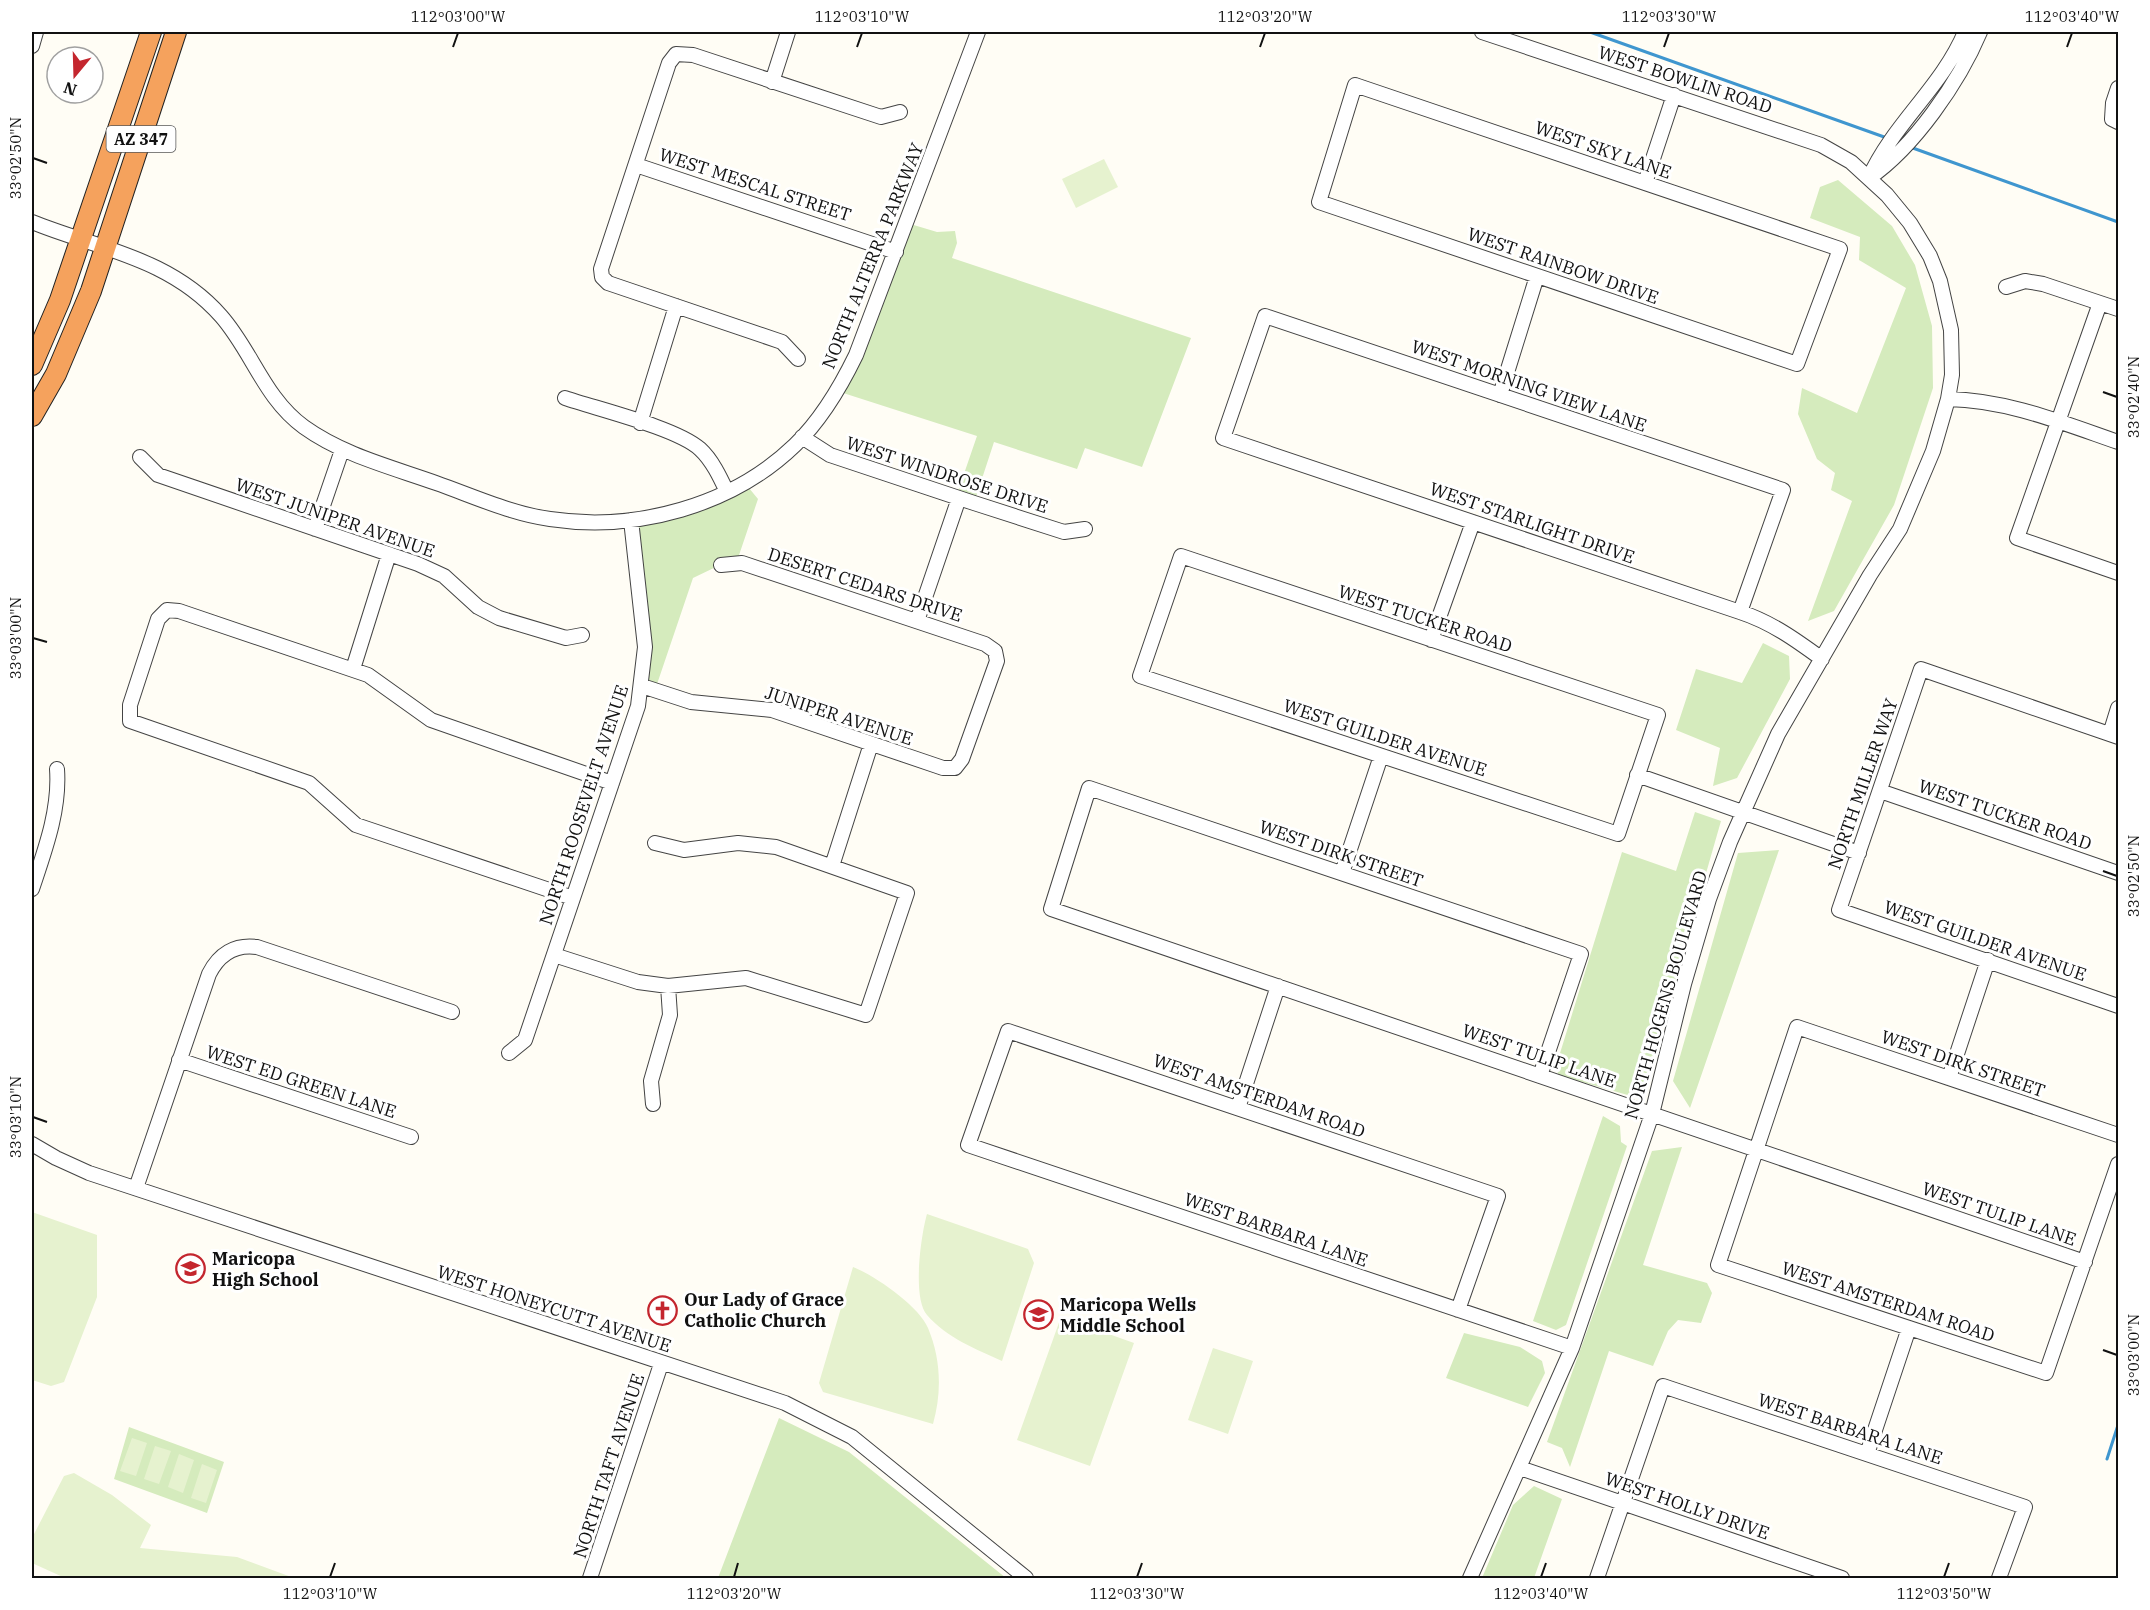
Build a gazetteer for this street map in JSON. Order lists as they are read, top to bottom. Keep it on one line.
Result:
{"streets":{"highway":["AZ 347"],"street":["WEST BOWLIN ROAD","WEST SKY LANE","WEST MESCAL STREET","NORTH ALTERRA PARKWAY","WEST RAINBOW DRIVE","WEST MORNING VIEW LANE","WEST WINDROSE DRIVE","WEST JUNIPER AVENUE","WEST STARLIGHT DRIVE","DESERT CEDARS DRIVE","WEST TUCKER ROAD","JUNIPER AVENUE","WEST GUILDER AVENUE","NORTH MILLER WAY","NORTH ROOSEVELT AVENUE","WEST DIRK STREET","NORTH HOGENS BOULEVARD","WEST TULIP LANE","WEST ED GREEN LANE","WEST AMSTERDAM ROAD","WEST BARBARA LANE","WEST HONEYCUTT AVENUE","NORTH TAFT AVENUE","WEST HOLLY DRIVE"]},"crossings":[["WEST BOWLIN ROAD","NORTH HOGENS BOULEVARD"],["AZ 347","NORTH ALTERRA PARKWAY"],["WEST SKY LANE","WEST RAINBOW DRIVE"],["WEST MESCAL STREET","NORTH ALTERRA PARKWAY"],["NORTH ALTERRA PARKWAY","WEST WINDROSE DRIVE"],["NORTH ALTERRA PARKWAY","NORTH ROOSEVELT AVENUE"],["WEST MORNING VIEW LANE","WEST STARLIGHT DRIVE"],["WEST STARLIGHT DRIVE","NORTH HOGENS BOULEVARD"],["DESERT CEDARS DRIVE","JUNIPER AVENUE"],["WEST TUCKER ROAD","WEST GUILDER AVENUE"],["WEST TUCKER ROAD","NORTH MILLER WAY"],["JUNIPER AVENUE","NORTH ROOSEVELT AVENUE"],["WEST GUILDER AVENUE","NORTH MILLER WAY"],["WEST DIRK STREET","WEST TULIP LANE"],["WEST DIRK STREET","WEST AMSTERDAM ROAD"],["NORTH HOGENS BOULEVARD","WEST TULIP LANE"],["NORTH HOGENS BOULEVARD","WEST BARBARA LANE"],["NORTH HOGENS BOULEVARD","WEST HOLLY DRIVE"],["WEST TULIP LANE","WEST AMSTERDAM ROAD"],["WEST AMSTERDAM ROAD","WEST BARBARA LANE"],["WEST BARBARA LANE","WEST HOLLY DRIVE"],["WEST HONEYCUTT AVENUE","NORTH TAFT AVENUE"]],"places":{"school or university":["Maricopa High School","Maricopa Wells Middle School"],"church":["Our Lady of Grace Catholic Church"]},"north":"bottom","coordinates":["112°03'00\"W","112°03'10\"W","112°03'20\"W","112°03'30\"W","112°03'40\"W","33°02'50\"N","33°02'40\"N","33°03'00\"N","33°03'10\"N","112°03'50\"W"]}
